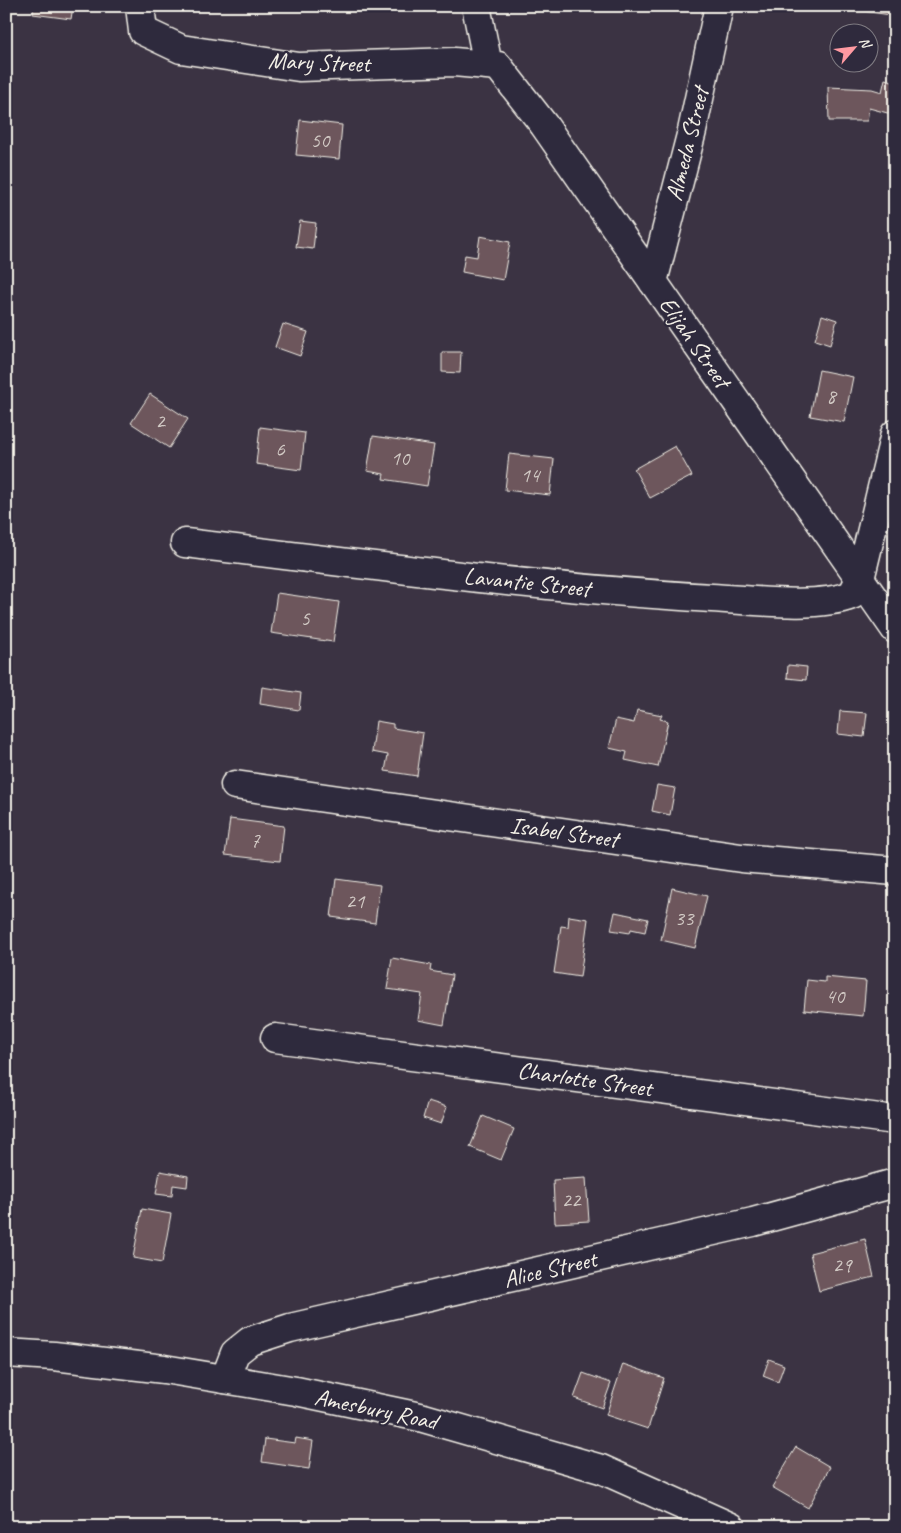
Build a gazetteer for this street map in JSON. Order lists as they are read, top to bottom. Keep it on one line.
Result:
{"streets":{"street":["Mary Street","Almeda Street","Elijah Street","Lavantie Street","Isabel Street","Charlotte Street","Alice Street","Amesbury Road"]},"crossings":[["Mary Street","Elijah Street"],["Almeda Street","Elijah Street"],["Elijah Street","Lavantie Street"],["Alice Street","Amesbury Road"]],"house_numbers":["50","8","2","6","10","14","5","7","21","33","40","22","29"],"north":"top right"}
